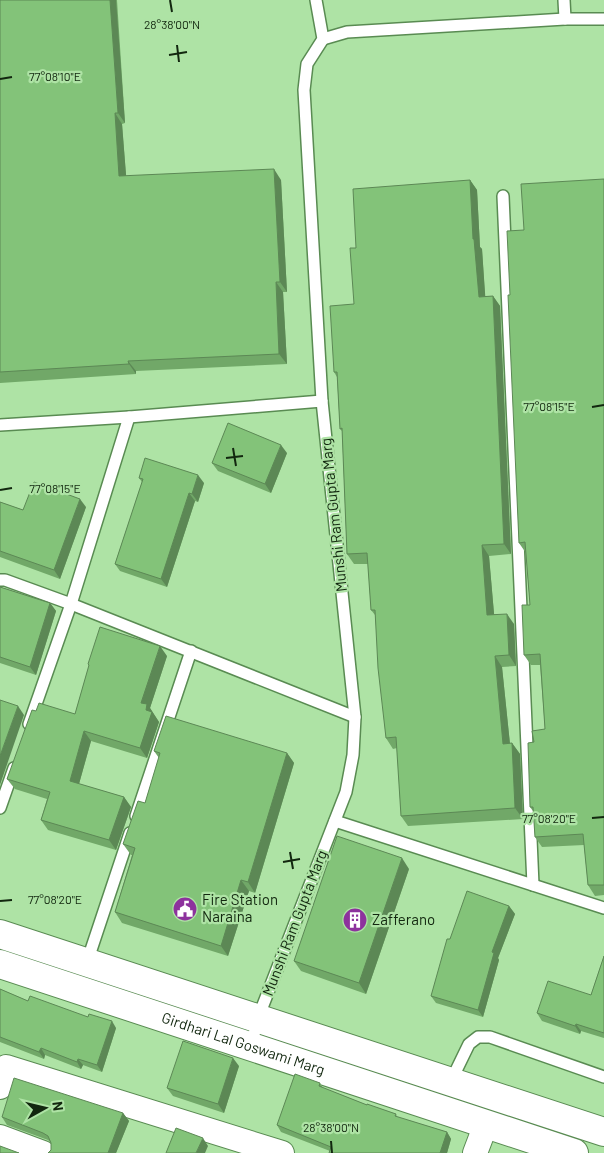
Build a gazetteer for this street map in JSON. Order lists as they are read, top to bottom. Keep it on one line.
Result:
{"streets":{"main road":["Girdhari Lal Goswami Marg"],"lane":["Munshi Ram Gupta Marg"]},"crossings":[["Munshi Ram Gupta Marg","Girdhari Lal Goswami Marg"]],"places":{"public building":["Fire Station Naraina"],"building":["Zafferano"]},"north":"right","coordinates":["28°38'00\"N","77°08'10\"E","77°08'15\"E","77°08'20\"E"]}
